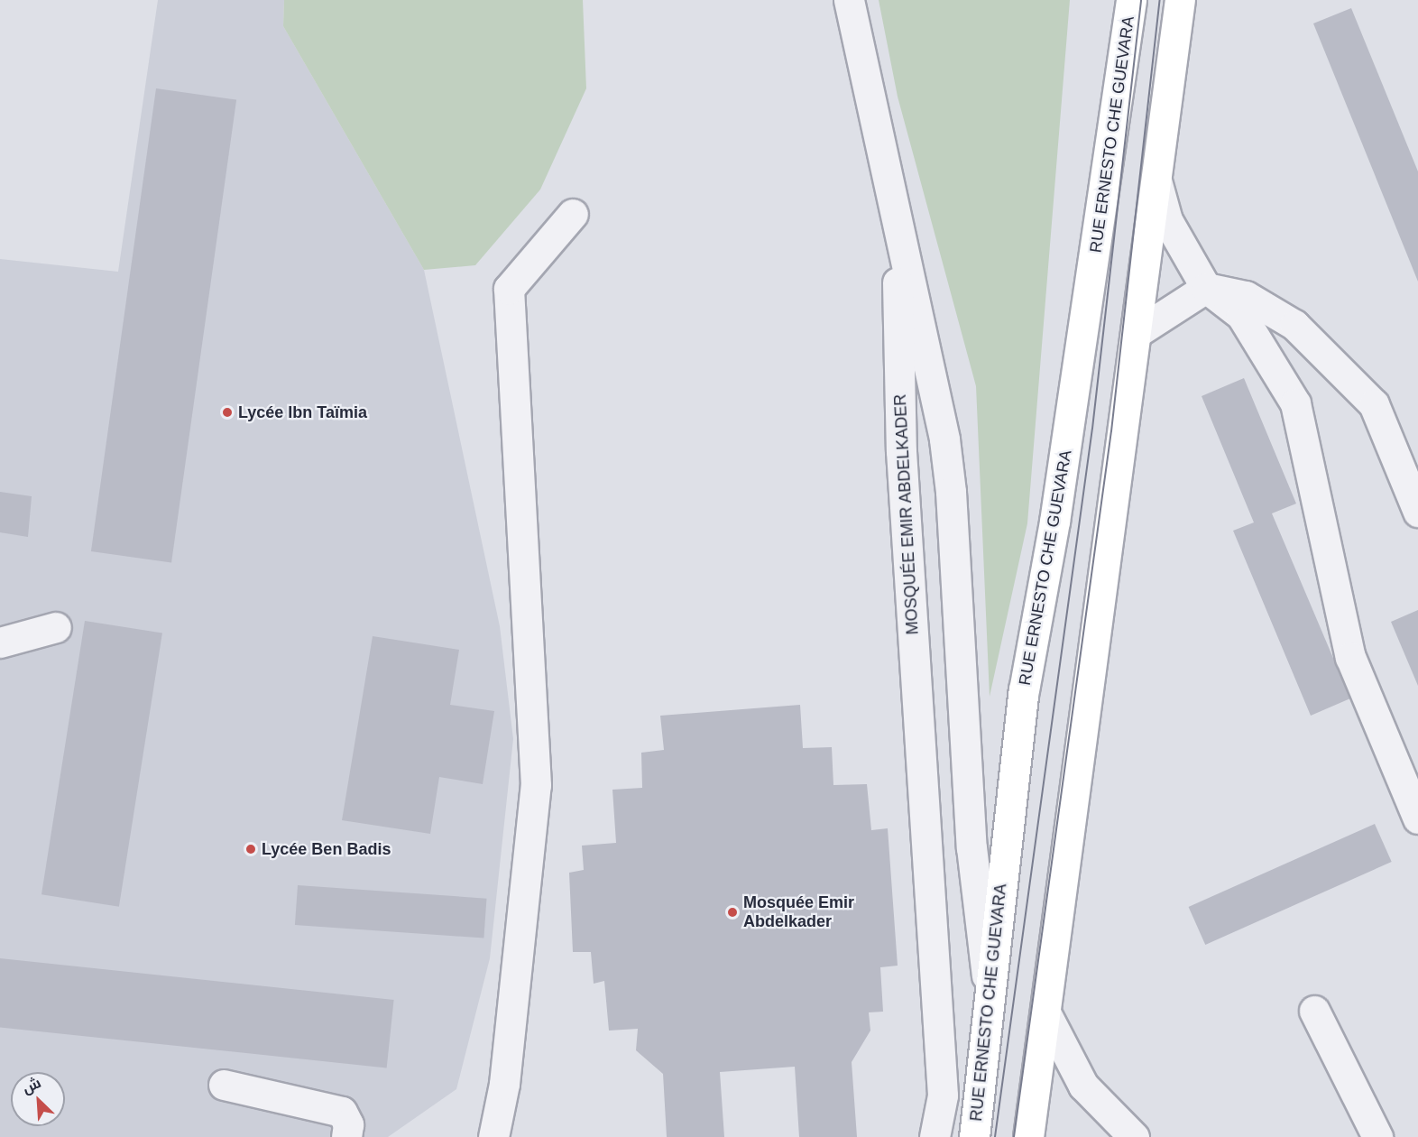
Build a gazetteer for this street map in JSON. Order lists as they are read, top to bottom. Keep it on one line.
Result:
{"streets":{"main road":["RUE ERNESTO CHE GUEVARA"],"street":["MOSQUÉE EMIR ABDELKADER"]},"places":["Lycée Ibn Taïmia","Lycée Ben Badis","Mosquée Emir Abdelkader"],"north":"top left"}
